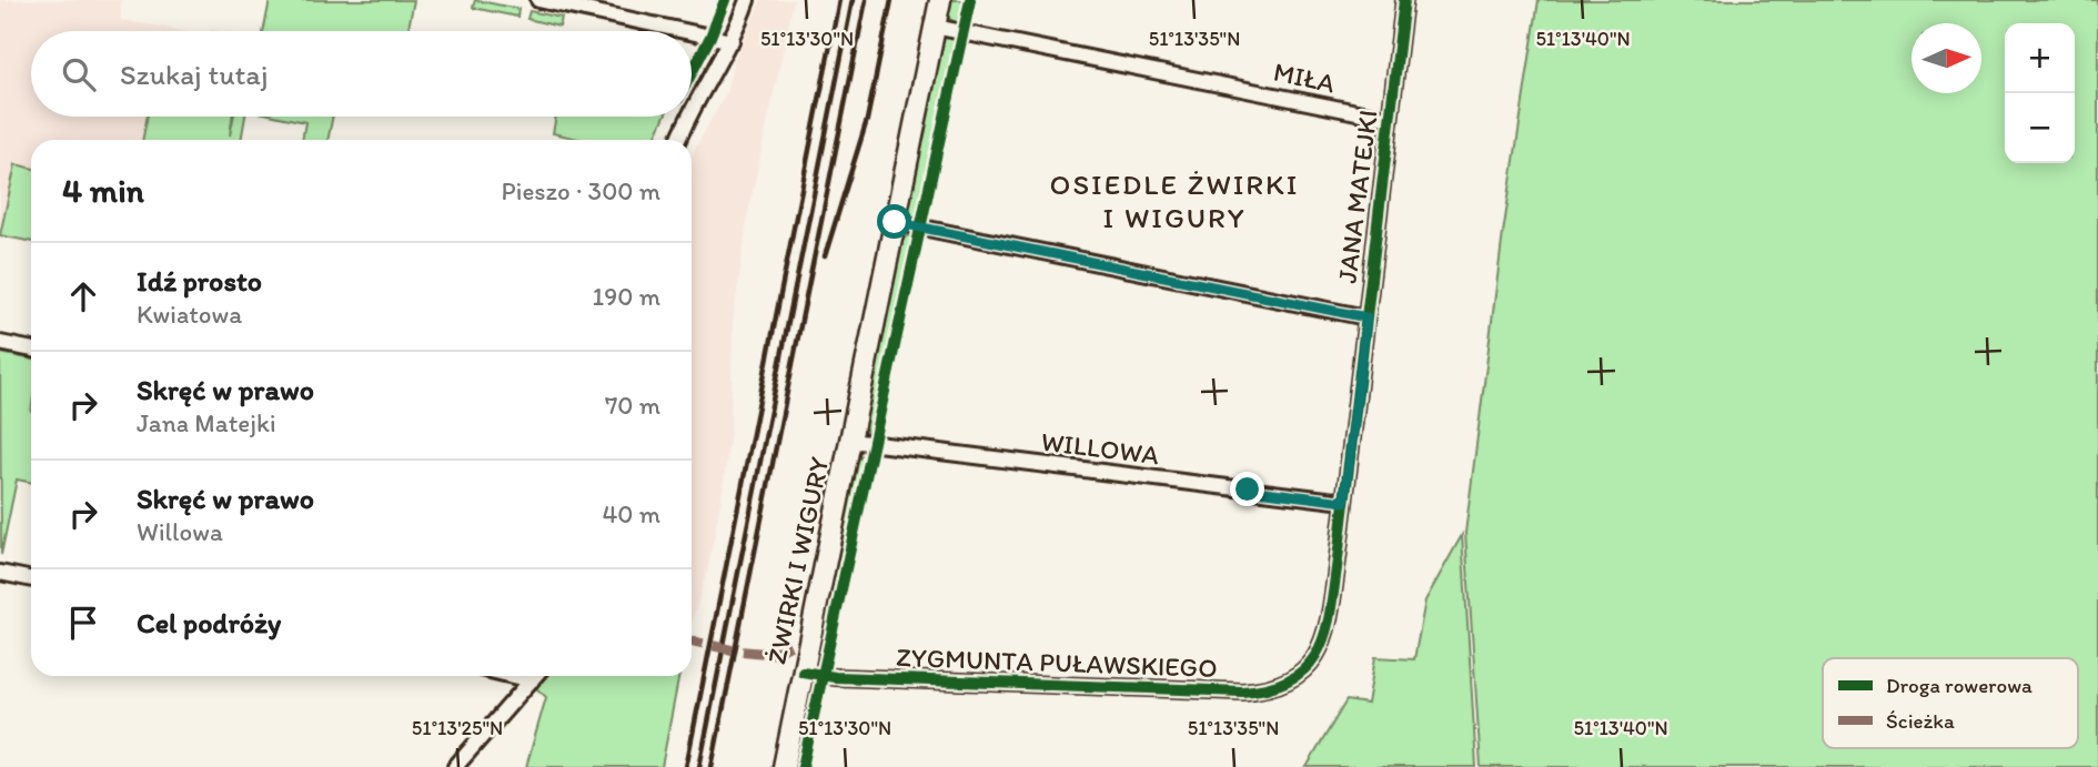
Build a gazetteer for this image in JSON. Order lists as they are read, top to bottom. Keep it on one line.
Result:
{"streets":{"main road":["ŻWIRKI I WIGURY"],"street":["MIŁA","JANA MATEJKI","WILLOWA","ZYGMUNTA PUŁAWSKIEGO"]},"crossings":[["MIŁA","JANA MATEJKI"],["MIŁA","ŻWIRKI I WIGURY"],["JANA MATEJKI","WILLOWA"],["JANA MATEJKI","ZYGMUNTA PUŁAWSKIEGO"],["WILLOWA","ŻWIRKI I WIGURY"],["ŻWIRKI I WIGURY","ZYGMUNTA PUŁAWSKIEGO"]],"districts":["OSIEDLE ŻWIRKI I WIGURY"],"legend":["Droga rowerowa","Ścieżka"],"north":"right","page":{"map_buttons":["+","−"],"search":"Szukaj tutaj","heading":["4 min","Pieszo · 300 m"],"list":[["Idź prosto","Kwiatowa","190 m"],["Skręć w prawo","Jana Matejki","70 m"],["Skręć w prawo","Willowa","40 m"],"Cel podróży"]},"coordinates":["51°13'30\"N","51°13'35\"N","51°13'40\"N","51°13'25\"N"]}
